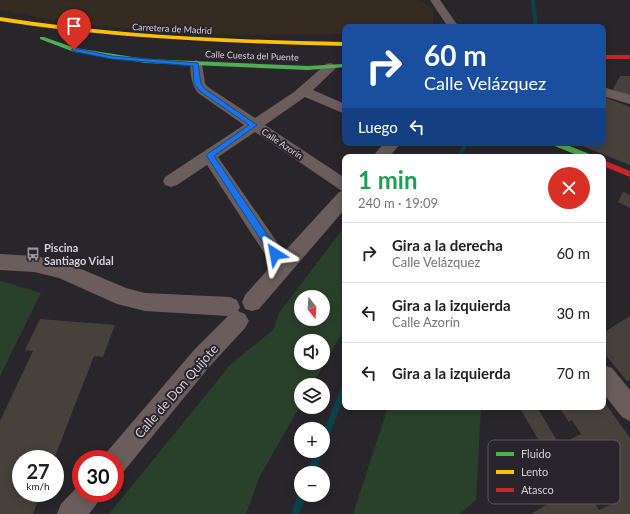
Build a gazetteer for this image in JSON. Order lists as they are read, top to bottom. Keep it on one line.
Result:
{"streets":{"main road":["Carretera de Madrid","Calle Cuesta del Puente"],"street":["Calle Azorín","Calle de Don Quijote"]},"crossings":[["Calle Cuesta del Puente","Calle Azorín"]],"places":{"bus stop":["Piscina Santiago Vidal"]},"legend":["Fluido","Lento","Atasco"],"north":"bottom","page":{"turn":["60 m","Calle Velázquez"],"then":"Luego","heading":["1 min","240 m · 19:09"],"list":[{"name":"Gira a la derecha","note":"Calle Velázquez","value":"60 m"},{"name":"Gira a la izquierda","note":"Calle Azorín","value":"30 m"},{"name":"Gira a la izquierda","value":"70 m"}],"map_buttons":["+","−"],"speed":"27 km/h","limit":"30"}}
